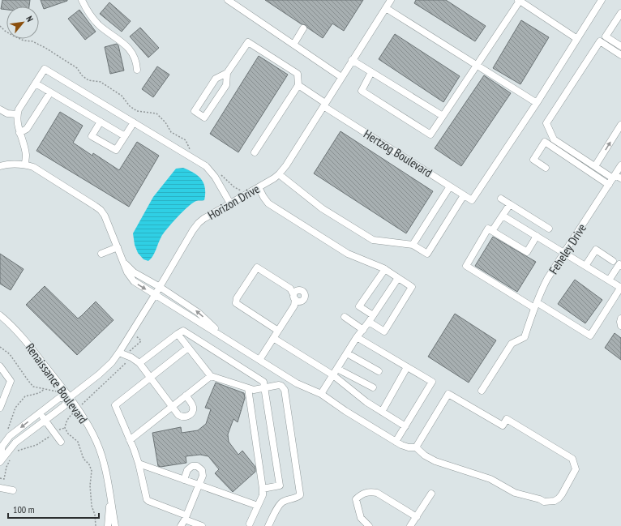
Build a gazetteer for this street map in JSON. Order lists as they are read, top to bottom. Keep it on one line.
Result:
{"streets":{"street":["Hertzog Boulevard","Horizon Drive","Feheley Drive","Renaissance Boulevard"]},"crossings":[["Hertzog Boulevard","Horizon Drive"],["Horizon Drive","Renaissance Boulevard"]],"scale_bar":"100 m","north":"top right"}
